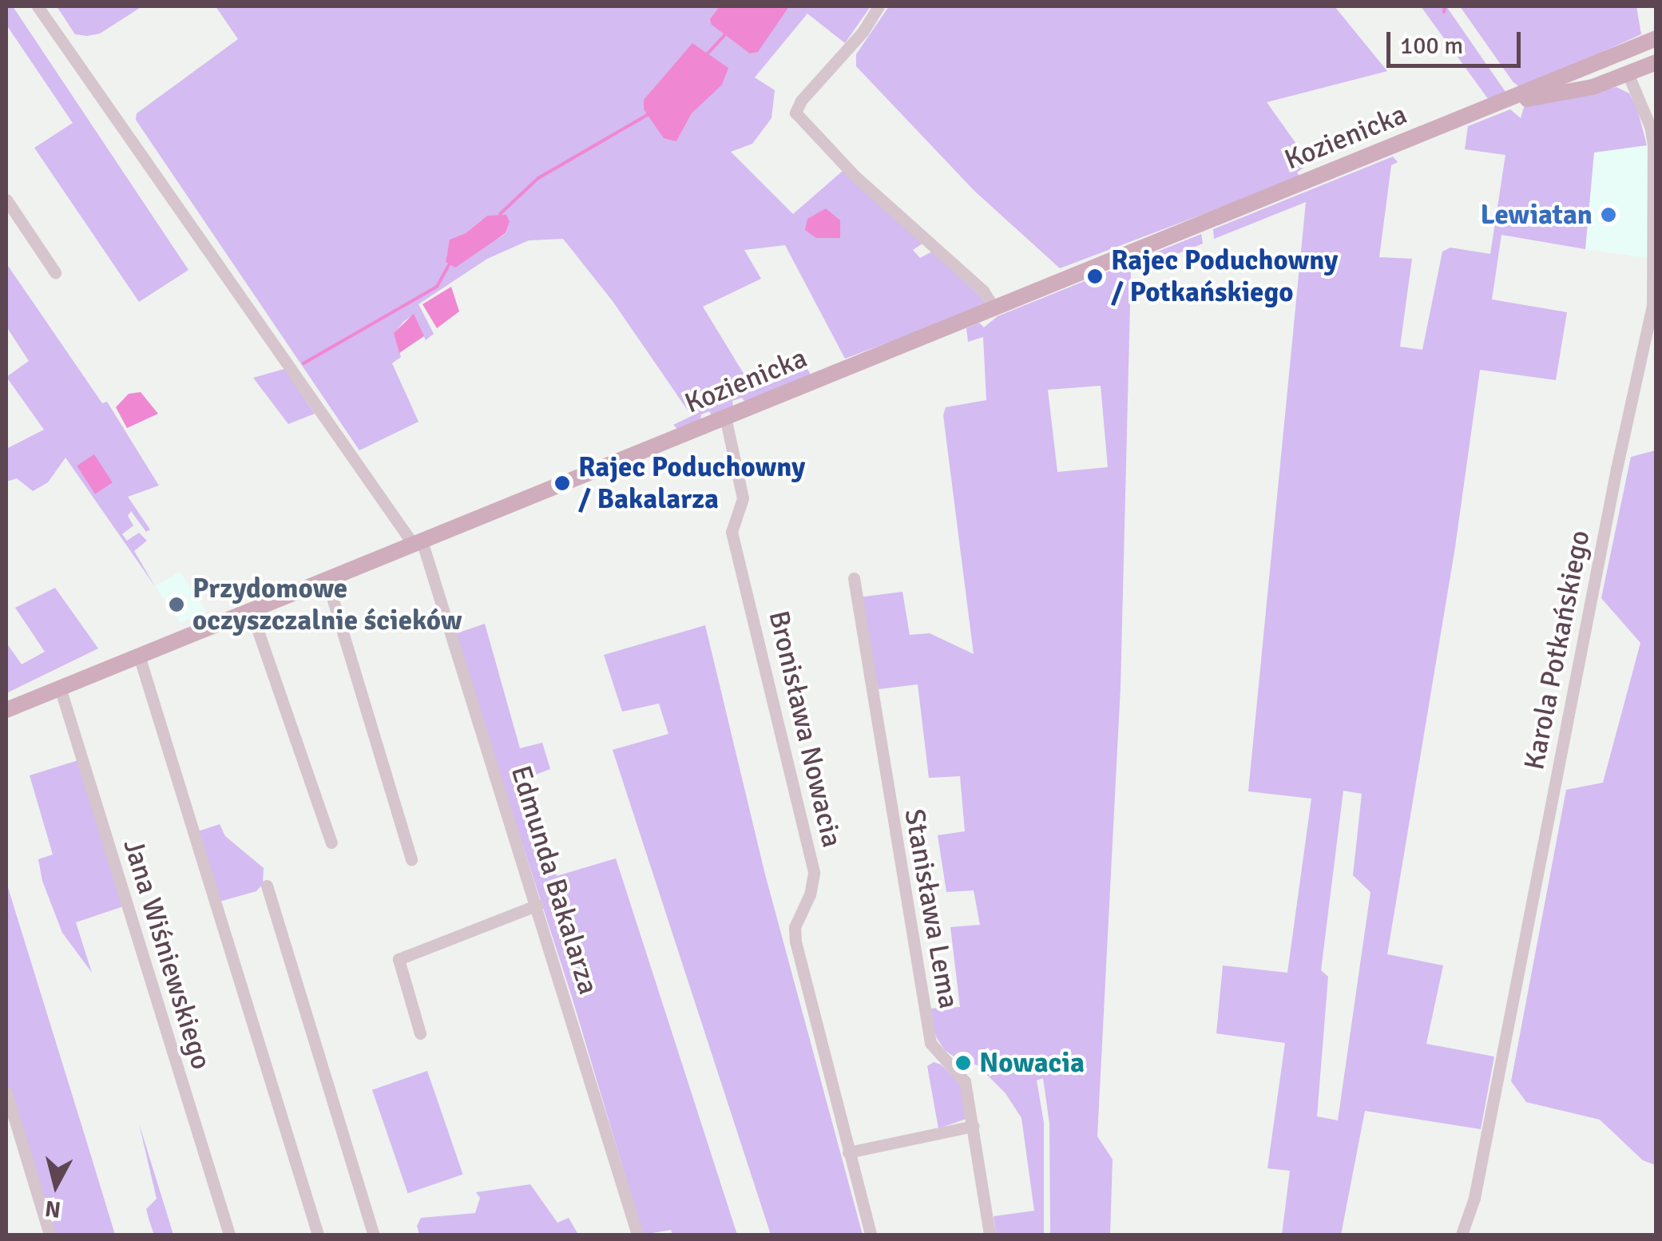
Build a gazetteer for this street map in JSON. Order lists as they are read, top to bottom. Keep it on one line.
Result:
{"streets":{"main road":["Kozienicka"],"street":["Karola Potkańskiego","Bronisława Nowacia","Edmunda Bakalarza","Stanisława Lema","Jana Wiśniewskiego"]},"crossings":[["Kozienicka","Karola Potkańskiego"],["Kozienicka","Bronisława Nowacia"],["Kozienicka","Edmunda Bakalarza"],["Kozienicka","Jana Wiśniewskiego"]],"places":["Lewiatan","Rajec Poduchowny / Potkańskiego","Rajec Poduchowny / Bakalarza","Przydomowe oczyszczalnie ścieków","Nowacia"],"scale_bar":"100 m","north":"bottom"}
